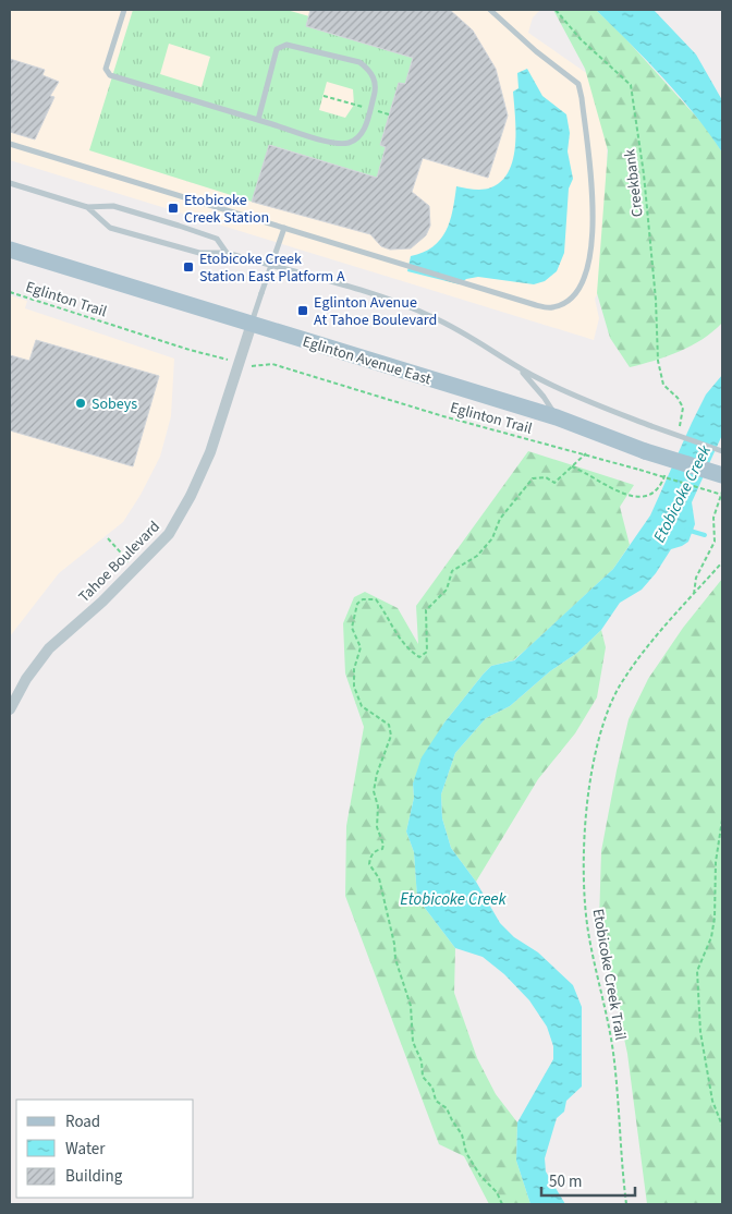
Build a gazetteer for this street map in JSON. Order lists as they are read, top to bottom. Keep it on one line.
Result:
{"streets":{"main road":["Eglinton Avenue East"],"street":["Tahoe Boulevard"],"path":["Creekbank","Eglinton Trail","Etobicoke Creek Trail"]},"crossings":[["Eglinton Trail","Etobicoke Creek Trail"],["Eglinton Avenue East","Tahoe Boulevard"]],"water":["Etobicoke Creek"],"places":{"transit":["Etobicoke Creek Station","Etobicoke Creek Station East Platform A","Eglinton Avenue At Tahoe Boulevard"],"other":["Sobeys"]},"legend":["Road","Water","Building"],"scale_bar":"50 m"}
